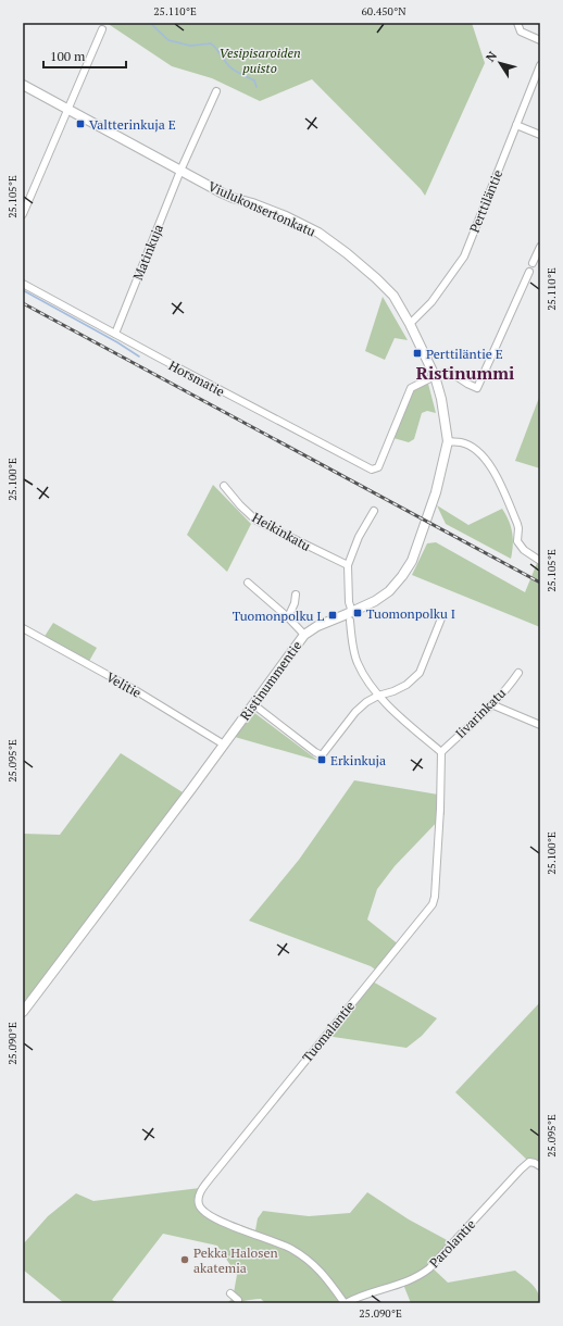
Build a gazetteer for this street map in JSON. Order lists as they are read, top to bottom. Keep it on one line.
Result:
{"streets":{"street":["Perttiläntie","Viulukonsertonkatu","Matinkuja","Horsmatie","Heikinkatu","Ristinummentie","Velitie","Iivarinkatu","Tuomalantie","Parolantie"]},"crossings":[["Perttiläntie","Viulukonsertonkatu"],["Perttiläntie","Ristinummentie"],["Viulukonsertonkatu","Matinkuja"],["Viulukonsertonkatu","Ristinummentie"],["Matinkuja","Horsmatie"],["Horsmatie","Ristinummentie"],["Ristinummentie","Velitie"],["Iivarinkatu","Tuomalantie"],["Tuomalantie","Parolantie"]],"districts":["Ristinummi"],"parks":["Vesipisaroiden puisto"],"places":{"transit":["Valtterinkuja E","Perttiläntie E","Tuomonpolku I","Tuomonpolku L","Erkinkuja"],"other":["Pekka Halosen akatemia"]},"scale_bar":"100 m","north":"top left","coordinates":["25.110°E","60.450°N","25.105°E","25.100°E","25.095°E","25.090°E"]}
